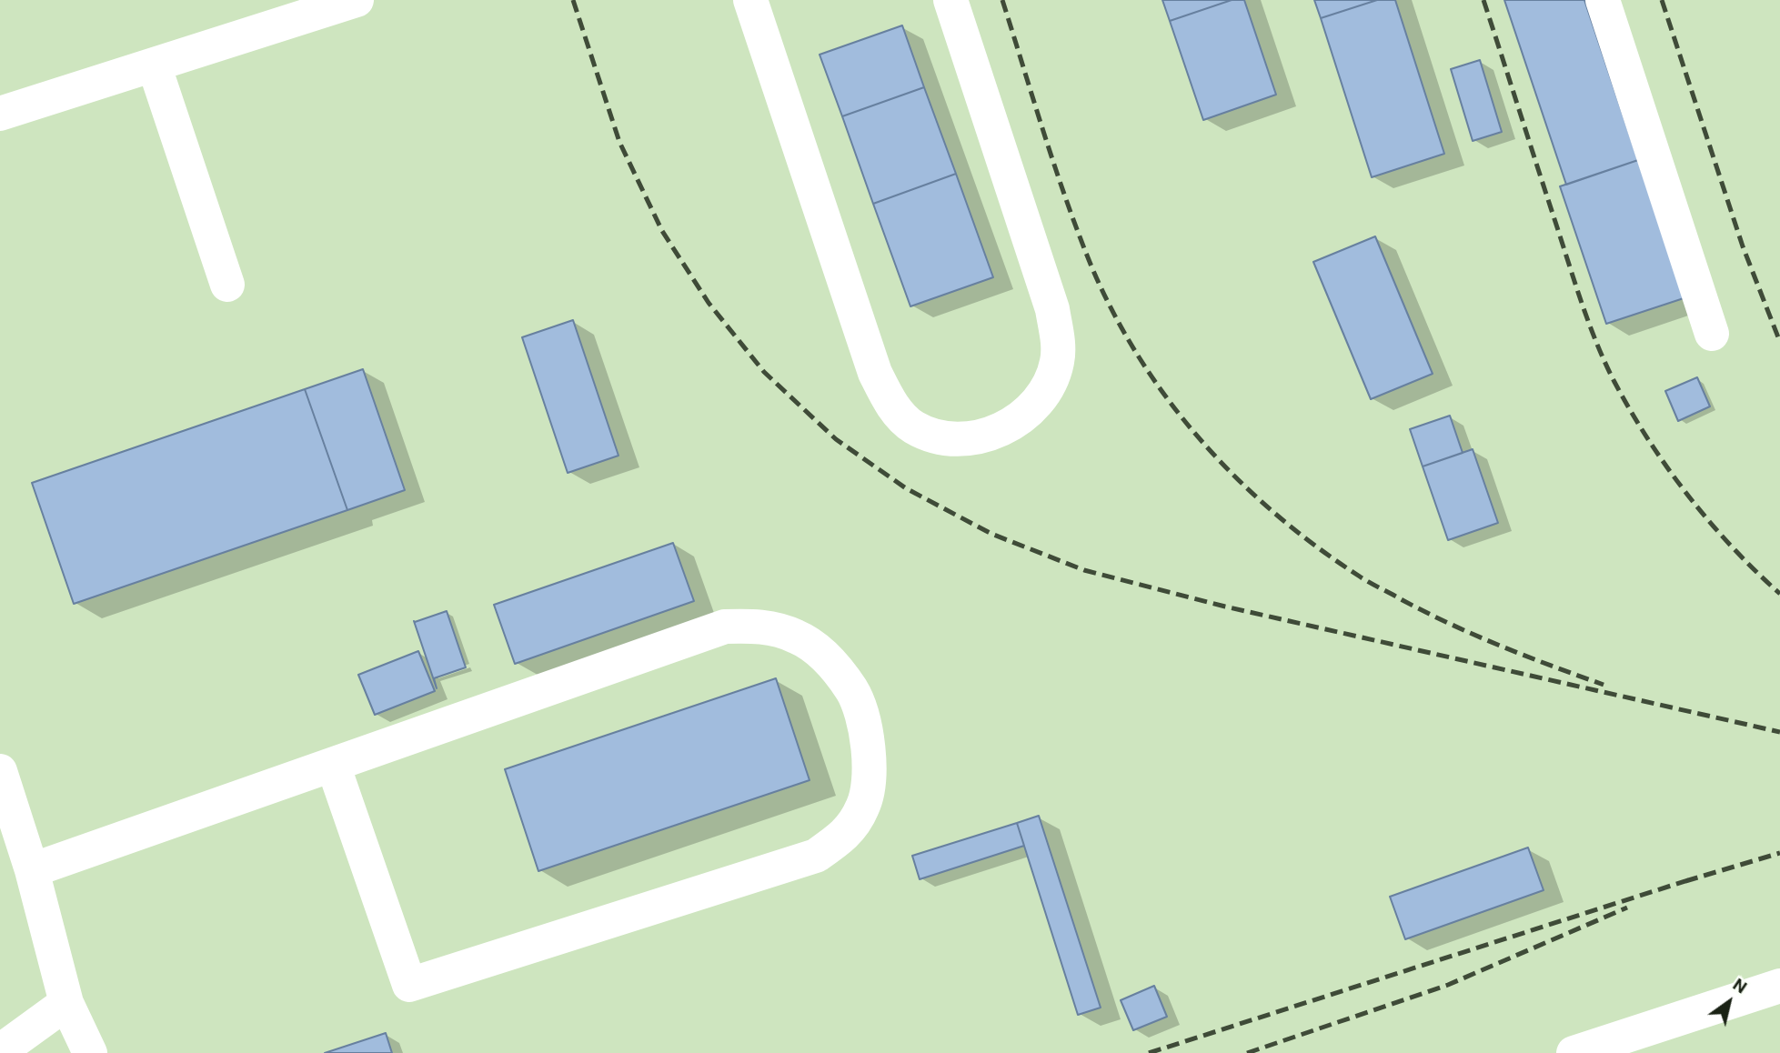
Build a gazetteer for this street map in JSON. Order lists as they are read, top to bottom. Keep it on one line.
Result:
{"north":"top right"}
